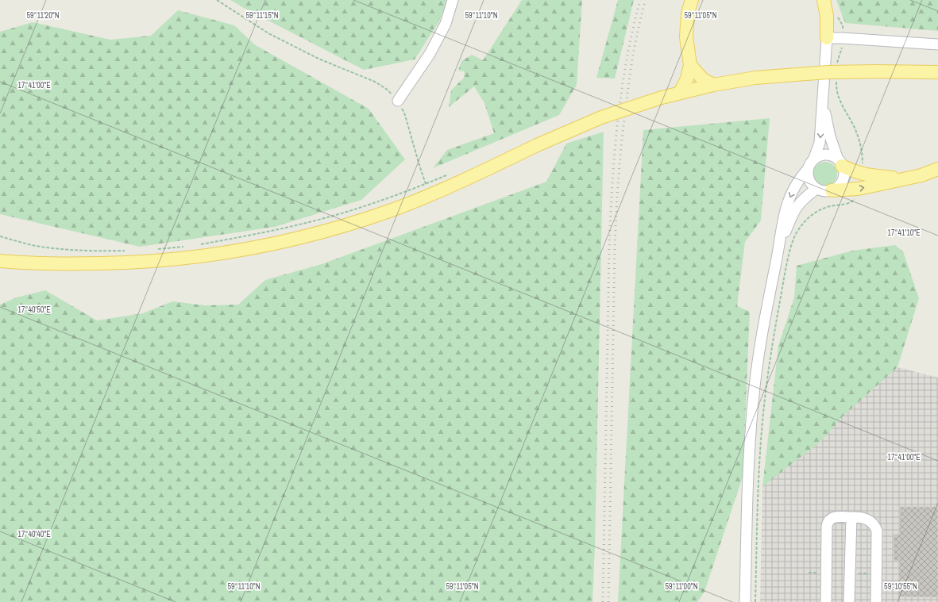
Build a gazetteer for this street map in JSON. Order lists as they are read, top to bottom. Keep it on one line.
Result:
{"coordinates":["59°11'20\"N","59°11'15\"N","59°11'10\"N","59°11'05\"N","17°41'00\"E","17°41'10\"E","17°40'50\"E","17°40'40\"E","59°11'00\"N","59°10'55\"N"]}
